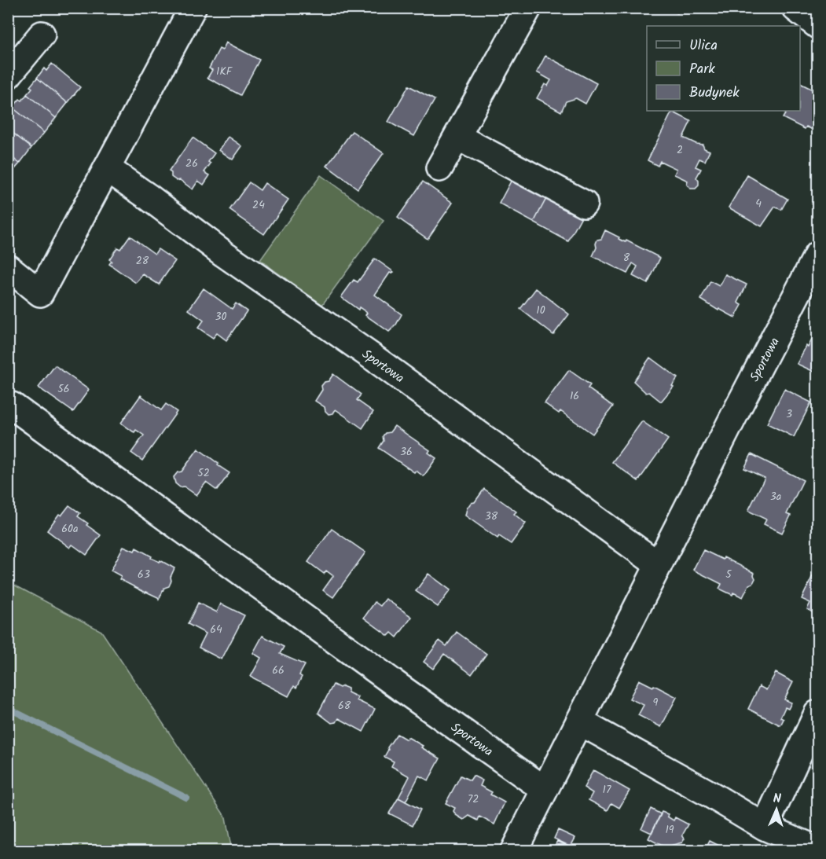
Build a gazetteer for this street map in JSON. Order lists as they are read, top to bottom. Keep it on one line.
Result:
{"streets":{"street":["Sportowa"]},"house_numbers":["1KF","2","26","4","24","8","28","10","30","56","16","3","36","52","3a","38","60a","63","5","64","66","9","68","17","72","19"],"legend":["Ulica","Park","Budynek"],"north":"top"}
